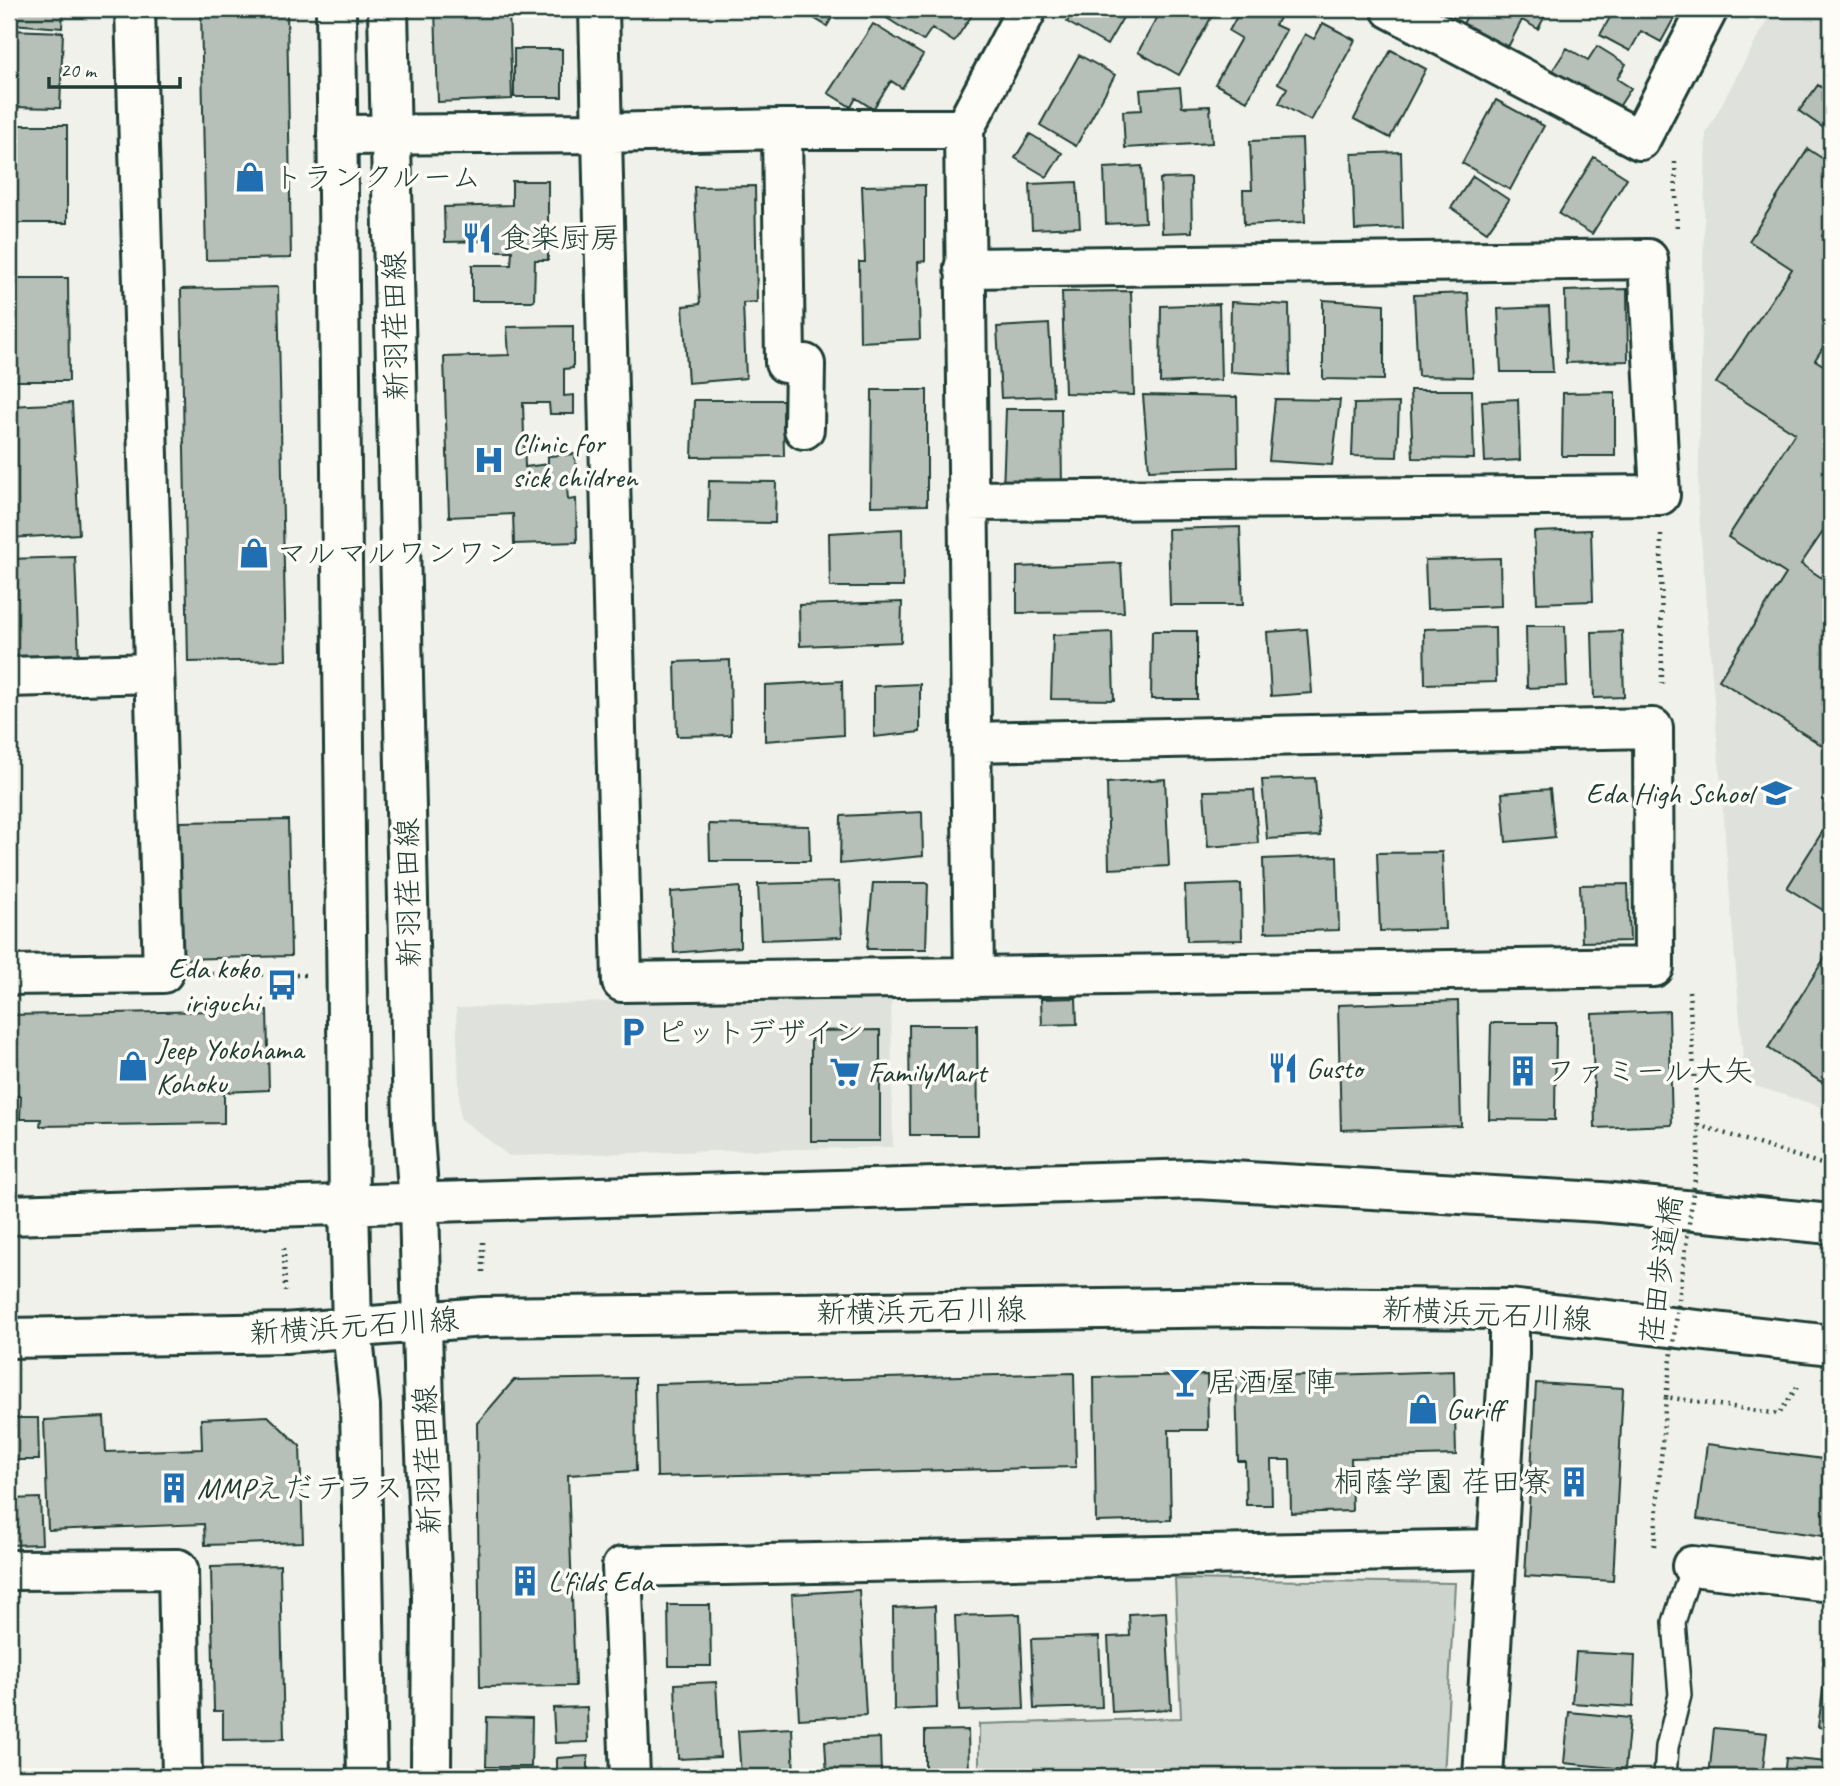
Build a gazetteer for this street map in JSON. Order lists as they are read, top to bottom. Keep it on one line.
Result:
{"streets":{"street":["新羽荏田線","新横浜元石川線"],"path":["荏田歩道橋"]},"crossings":[["新羽荏田線","新横浜元石川線"]],"places":{"shop":["トランクルーム","マルマルワンワン","Jeep Yokohama Kohoku","Guriff"],"restaurant":["食楽厨房","Gusto"],"hospital":["Clinic for sick children"],"school or university":["Eda High School"],"bus stop":["Eda koko iriguchi"],"parking":["ピットデザイン"],"building":["ファミール大矢","桐蔭学園 荏田寮","MMPえだテラス","L'filds Eda"],"supermarket":["FamilyMart"],"bar":["居酒屋 陣"]},"scale_bar":"20 m"}
